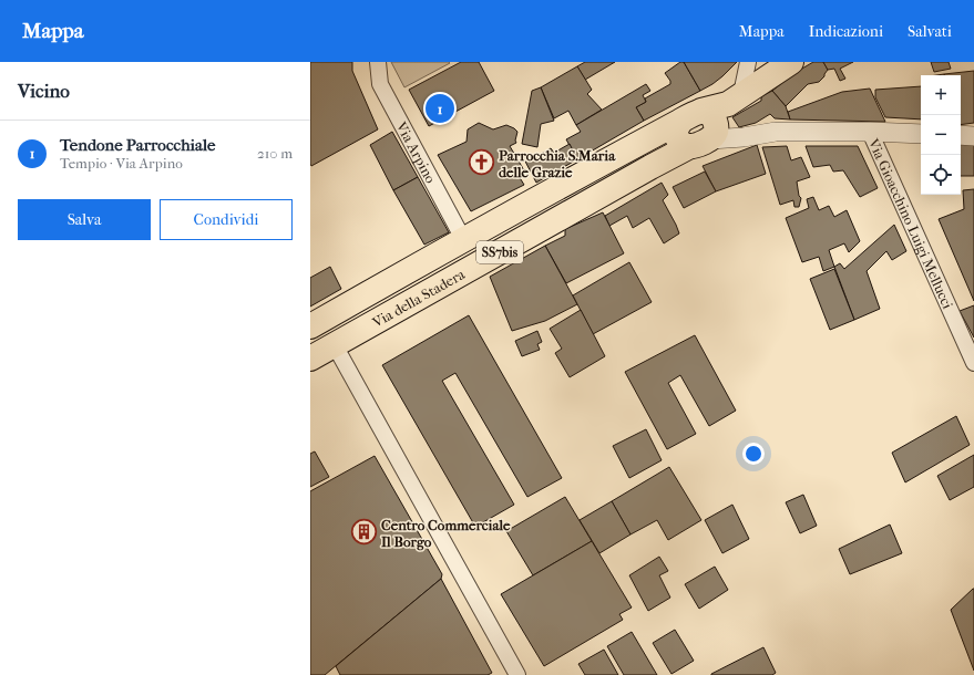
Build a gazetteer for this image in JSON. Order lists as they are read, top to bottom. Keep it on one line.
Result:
{"streets":{"main road":["SS7bis","Via della Stadera"],"street":["Via Arpino","Via Gioacchino Luigi Mellucci"]},"crossings":[["Via Arpino","Via della Stadera"],["SS7bis","Via della Stadera"]],"places":{"church":["Parrocchia S.Maria delle Grazie"],"building":["Centro Commerciale Il Borgo"]},"page":{"header":"Mappa","nav":["Mappa","Indicazioni","Salvati"],"heading":"Vicino","map_buttons":["+","−"],"pins":"1","list":[{"mark":"1","name":"Tendone Parrocchiale","note":"Tempio · Via Arpino","value":"210 m"}],"buttons":["Salva","Condividi"]}}
